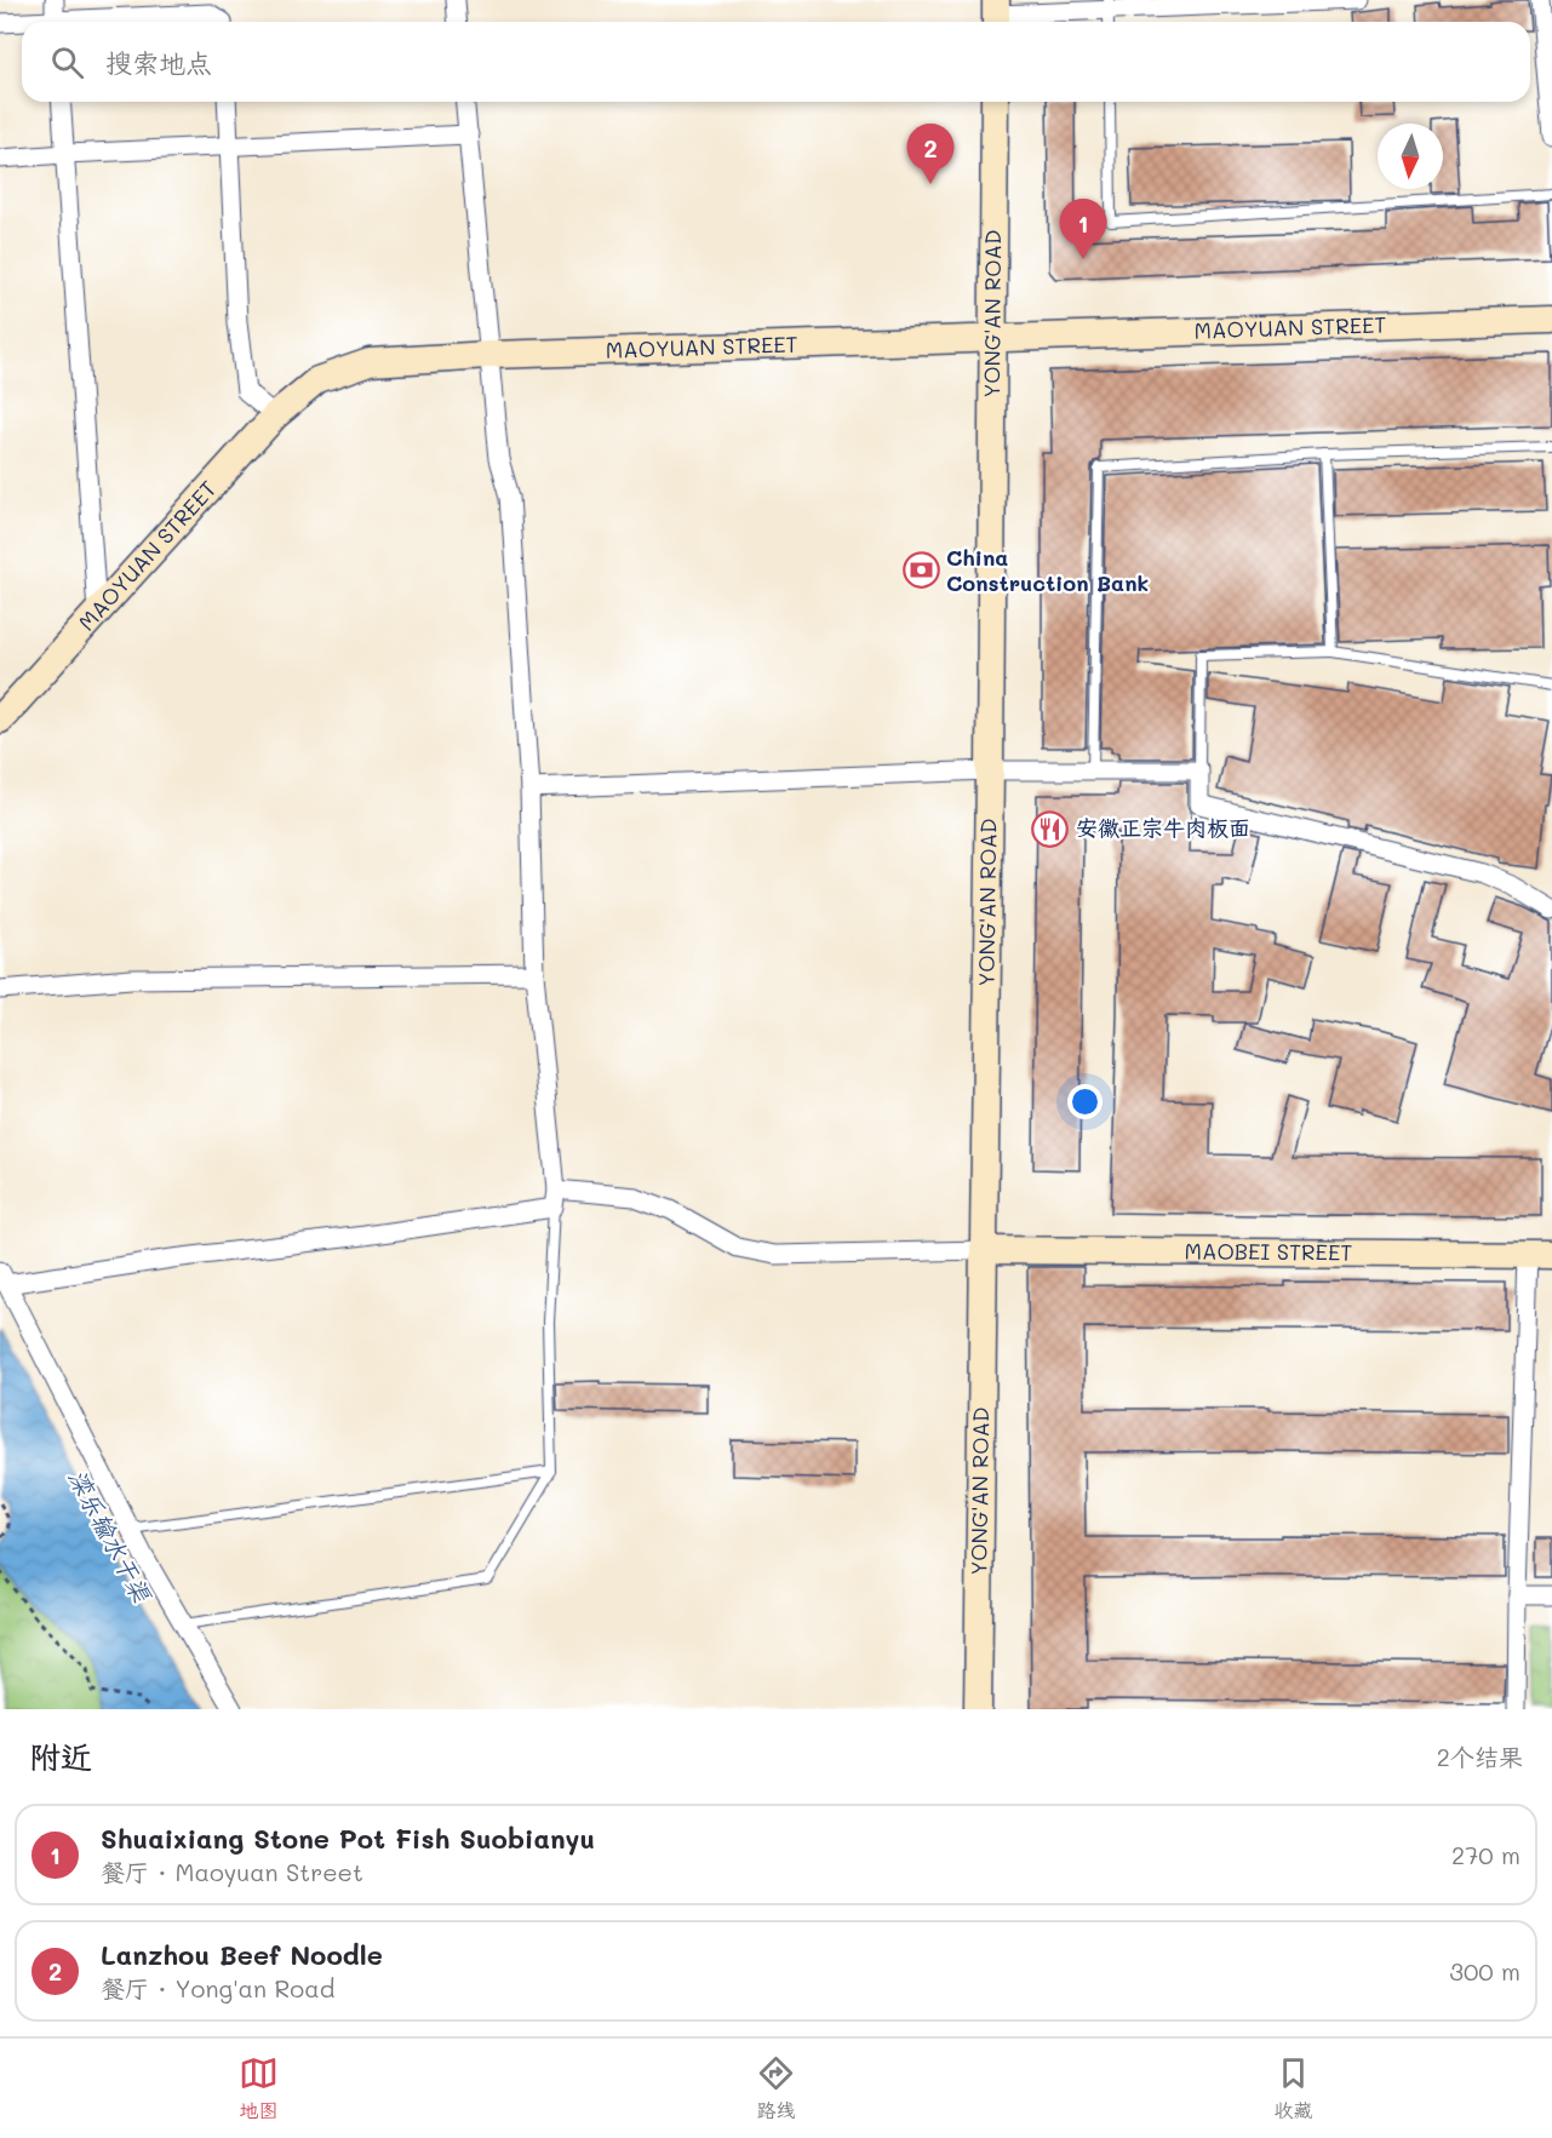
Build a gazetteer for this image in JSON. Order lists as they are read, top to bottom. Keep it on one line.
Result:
{"streets":{"street":["YONG'AN ROAD","MAOYUAN STREET","MAOBEI STREET"]},"crossings":[["YONG'AN ROAD","MAOYUAN STREET"],["YONG'AN ROAD","MAOBEI STREET"]],"water":["滦乐输水干渠"],"places":{"bank":["China Construction Bank"],"restaurant":["安徽正宗牛肉板面"]},"north":"bottom","page":{"search":"搜索地点","pins":["2","1"],"heading":["附近","2个结果"],"list":[{"mark":"1","name":"Shuaixiang Stone Pot Fish Suobianyu","note":"餐厅 · Maoyuan Street","value":"270 m"},{"mark":"2","name":"Lanzhou Beef Noodle","note":"餐厅 · Yong'an Road","value":"300 m"}],"nav":["地图","路线","收藏"]}}
